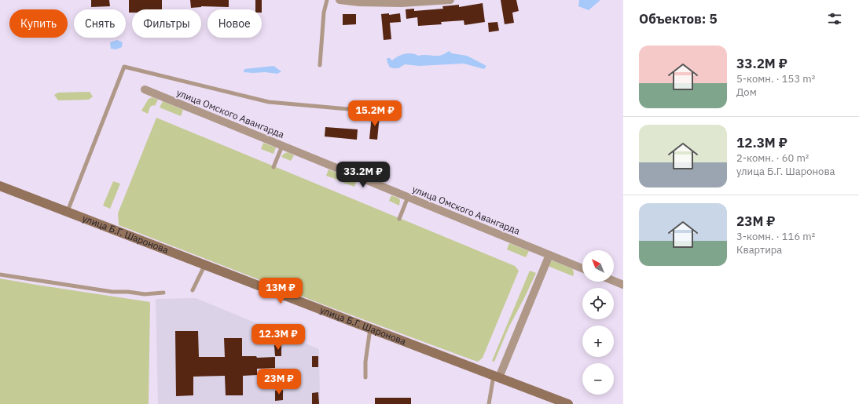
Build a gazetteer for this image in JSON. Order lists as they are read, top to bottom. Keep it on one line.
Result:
{"streets":{"main road":["улица Б.Г. Шаронова"],"street":["улица Омского Авангарда"]},"north":"top left","page":{"heading":"Объектов: 5","chip":["Купить","Снять","Фильтры","Новое"],"list":[{"name":"33.2M ₽","note":"5-комн. · 153 m² · Дом"},{"name":"12.3M ₽","note":"2-комн. · 60 m² · улица Б.Г. Шаронова"},{"name":"23M ₽","note":"3-комн. · 116 m² · Квартира"}],"price":["15.2M ₽","33.2M ₽","13M ₽","12.3M ₽","23M ₽"],"map_buttons":["+","−"]}}
